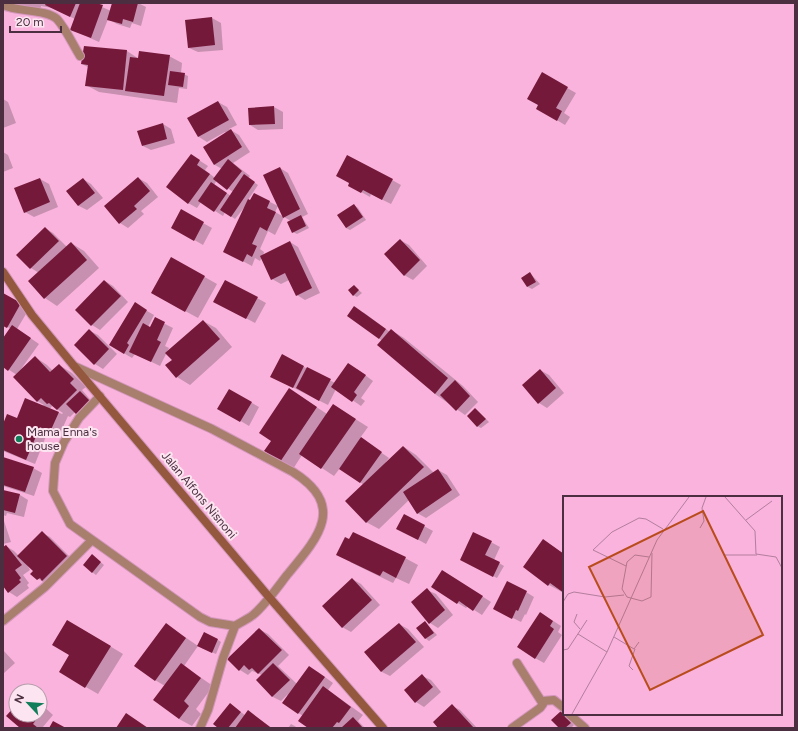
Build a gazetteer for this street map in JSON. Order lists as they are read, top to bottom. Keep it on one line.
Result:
{"streets":{"main road":["Jalan Alfons Nisnoni"]},"places":["Mama Enna's house"],"scale_bar":"20 m","north":"top left"}
